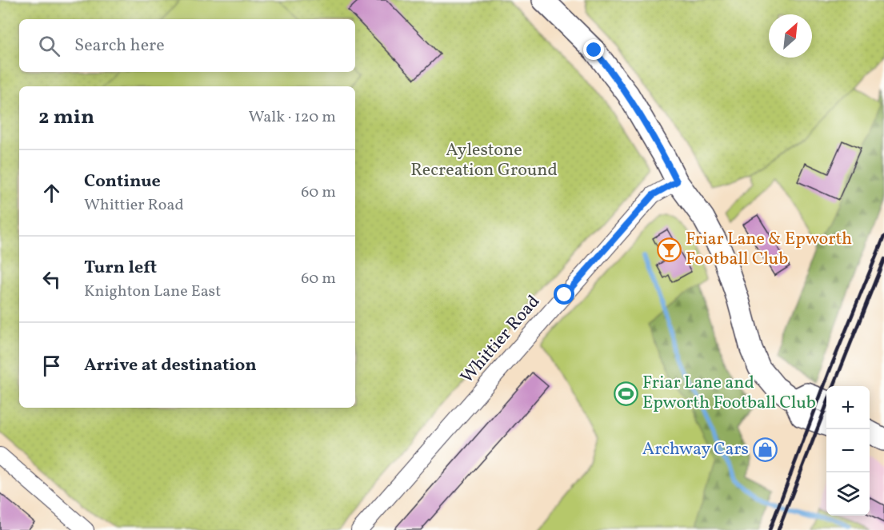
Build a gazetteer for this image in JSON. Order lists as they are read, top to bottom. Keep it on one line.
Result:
{"streets":{"street":["Whittier Road"]},"parks":["Aylestone Recreation Ground"],"places":{"bar":["Friar Lane & Epworth Football Club"],"sports":["Friar Lane and Epworth Football Club"],"shop":["Archway Cars"]},"north":"top right","page":{"search":"Search here","heading":["2 min","Walk · 120 m"],"list":[["Continue","Whittier Road","60 m"],["Turn left","Knighton Lane East","60 m"],"Arrive at destination"],"map_buttons":["+","−"]}}
